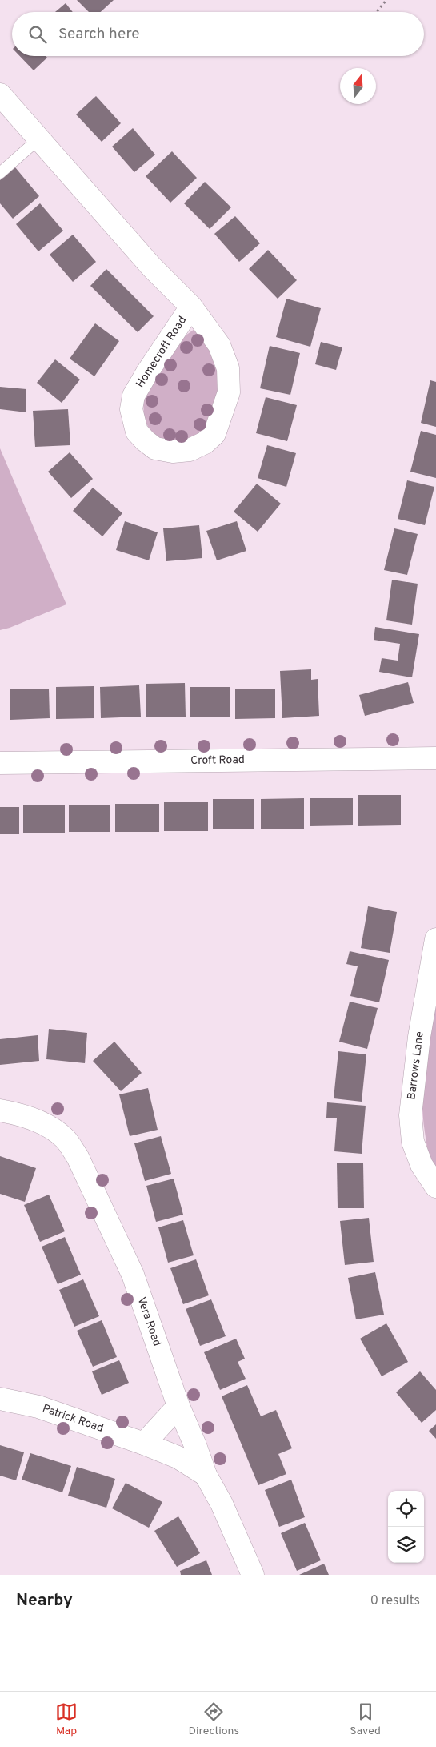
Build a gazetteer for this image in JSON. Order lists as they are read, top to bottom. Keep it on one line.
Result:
{"streets":{"street":["Homecroft Road","Croft Road","Barrows Lane","Vera Road","Patrick Road"]},"crossings":[["Vera Road","Patrick Road"]],"north":"top","page":{"search":"Search here","heading":["Nearby","0 results"],"nav":["Map","Directions","Saved"]}}
